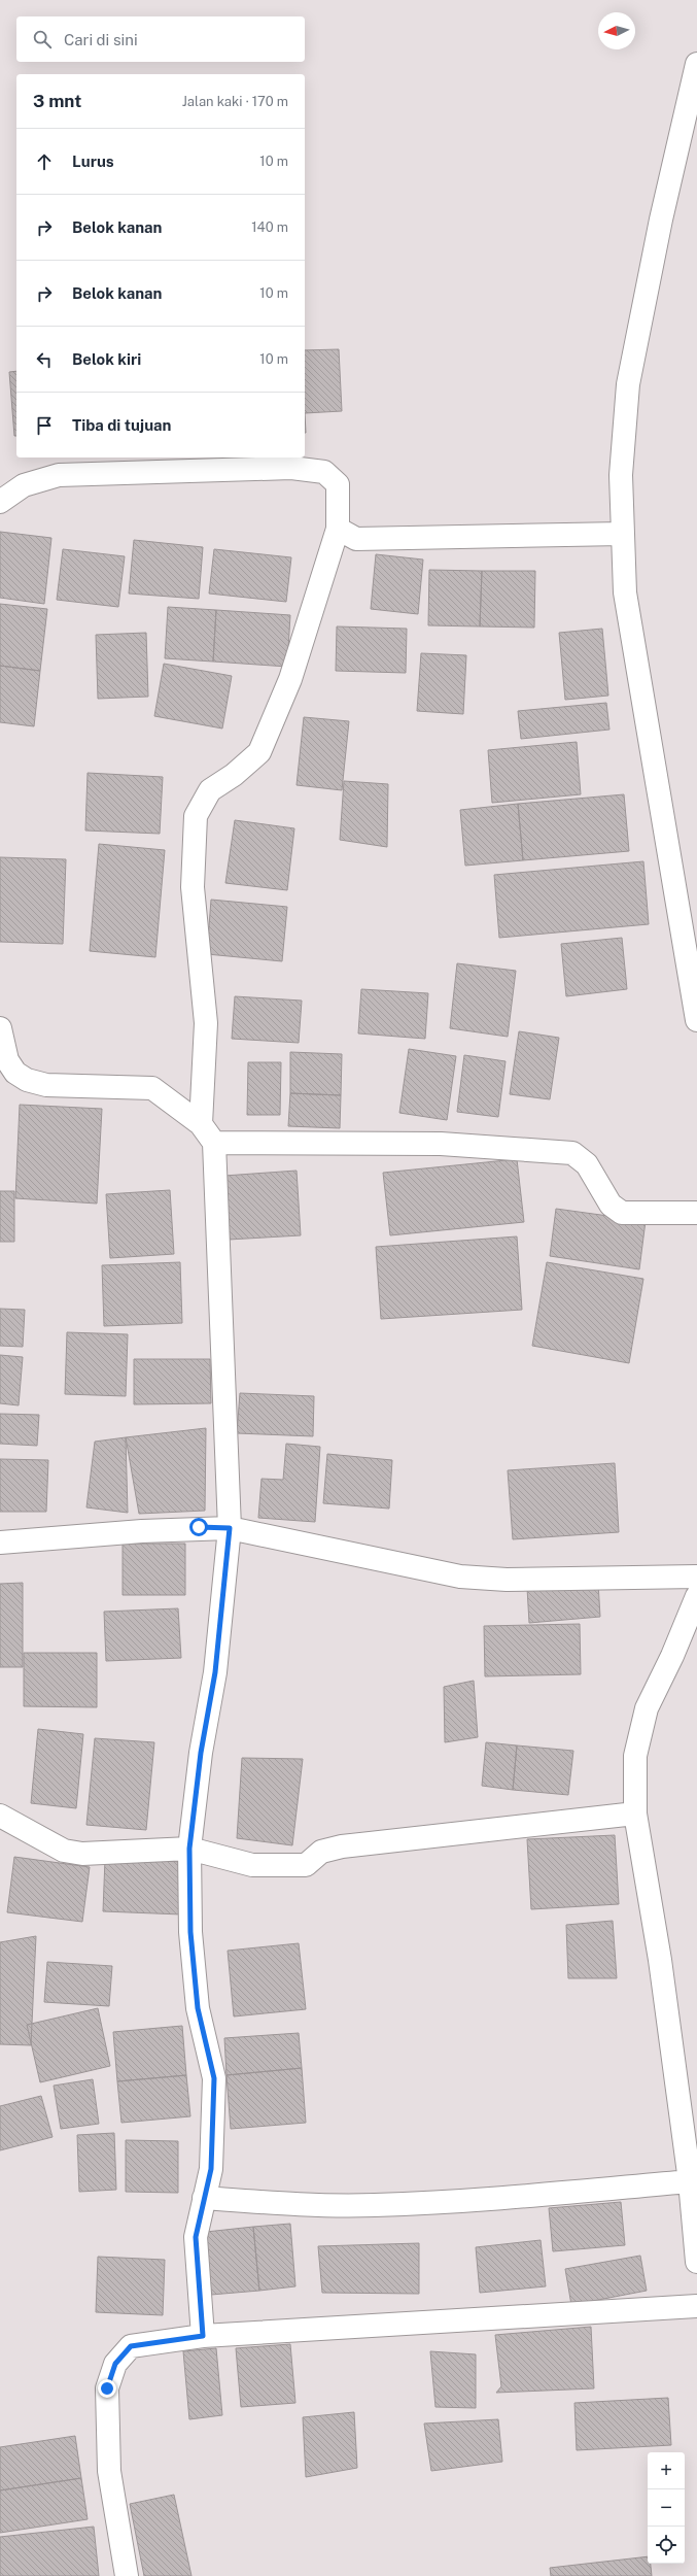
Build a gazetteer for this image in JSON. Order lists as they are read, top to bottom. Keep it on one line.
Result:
{"north":"left","page":{"search":"Cari di sini","heading":["3 mnt","Jalan kaki · 170 m"],"list":[["Lurus","10 m"],["Belok kanan","140 m"],["Belok kanan","10 m"],["Belok kiri","10 m"],"Tiba di tujuan"],"map_buttons":["+","−"]}}
